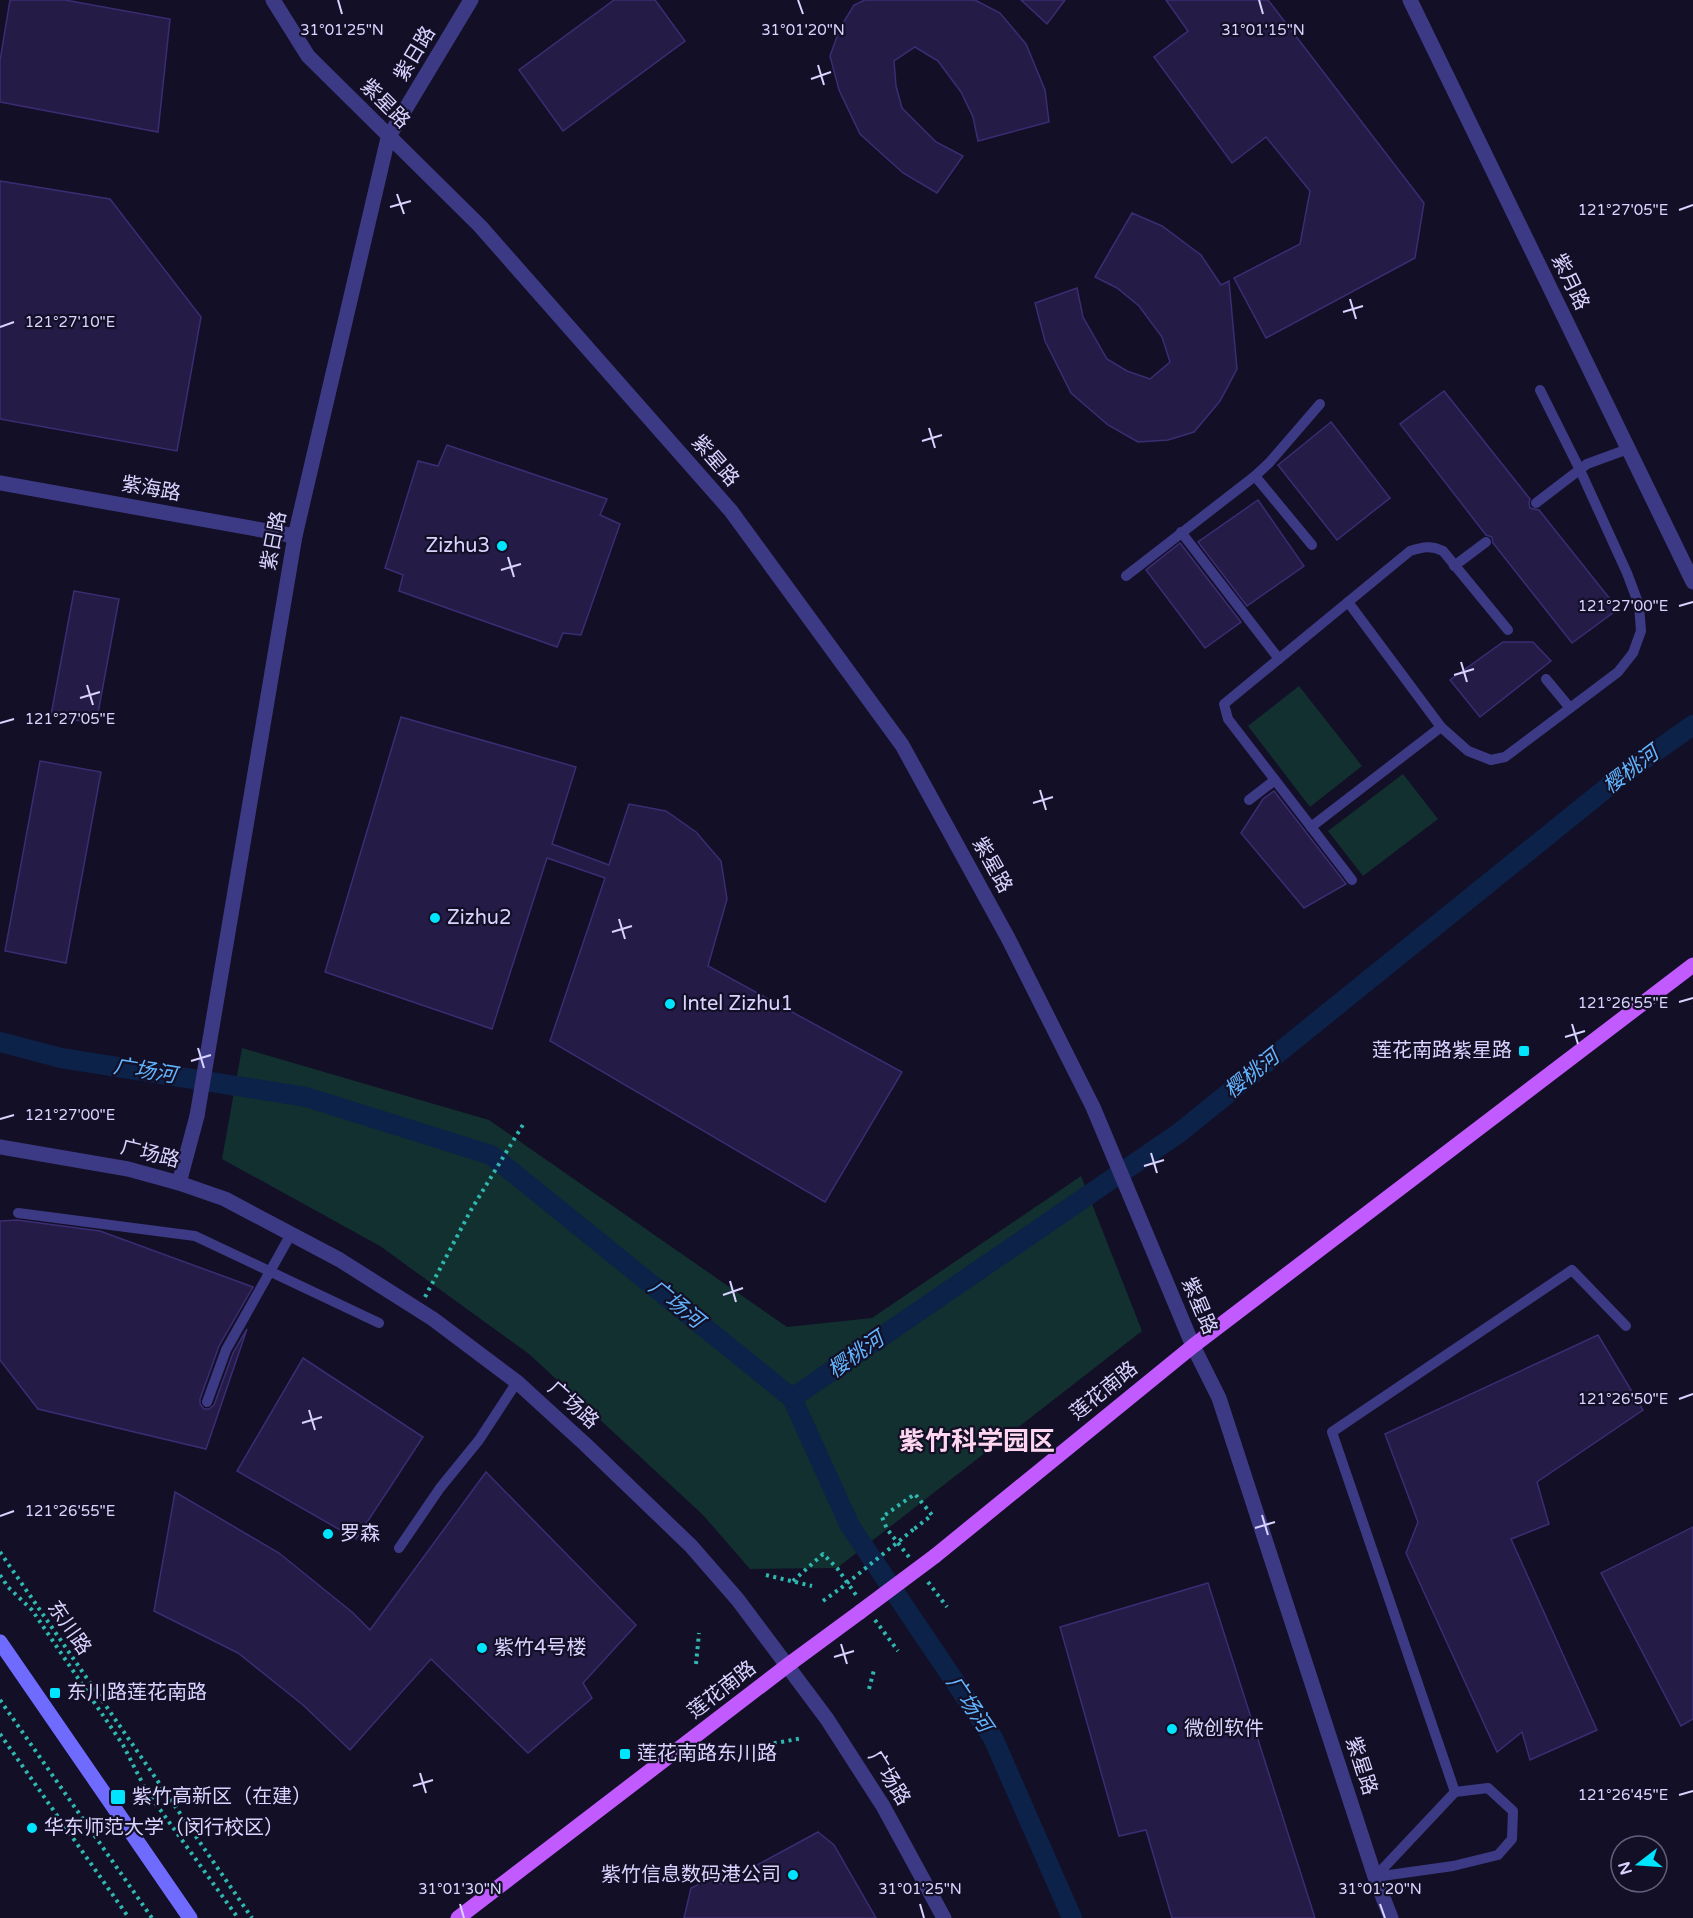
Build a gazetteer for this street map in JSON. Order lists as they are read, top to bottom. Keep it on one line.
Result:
{"streets":{"main road":["莲花南路"],"street":["紫日路","紫星路","紫月路","紫海路","广场路"],"path":["东川路"]},"crossings":[["紫日路","紫星路"],["紫日路","紫海路"],["紫日路","广场路"],["紫星路","莲花南路"],["广场路","莲花南路"]],"districts":["紫竹科学园区"],"water":["樱桃河","广场河"],"places":{"other":["Zizhu3","Zizhu2","Intel Zizhu1","罗森","紫竹4号楼","微创软件","华东师范大学（闵行校区）","紫竹信息数码港公司"],"transit":["莲花南路紫星路","东川路莲花南路","莲花南路东川路","紫竹高新区（在建）"]},"north":"left","coordinates":["31°01'25\"N","31°01'20\"N","31°01'15\"N","121°27'05\"E","121°27'10\"E","121°27'00\"E","121°26'55\"E","121°26'50\"E","121°26'45\"E","31°01'30\"N"]}
